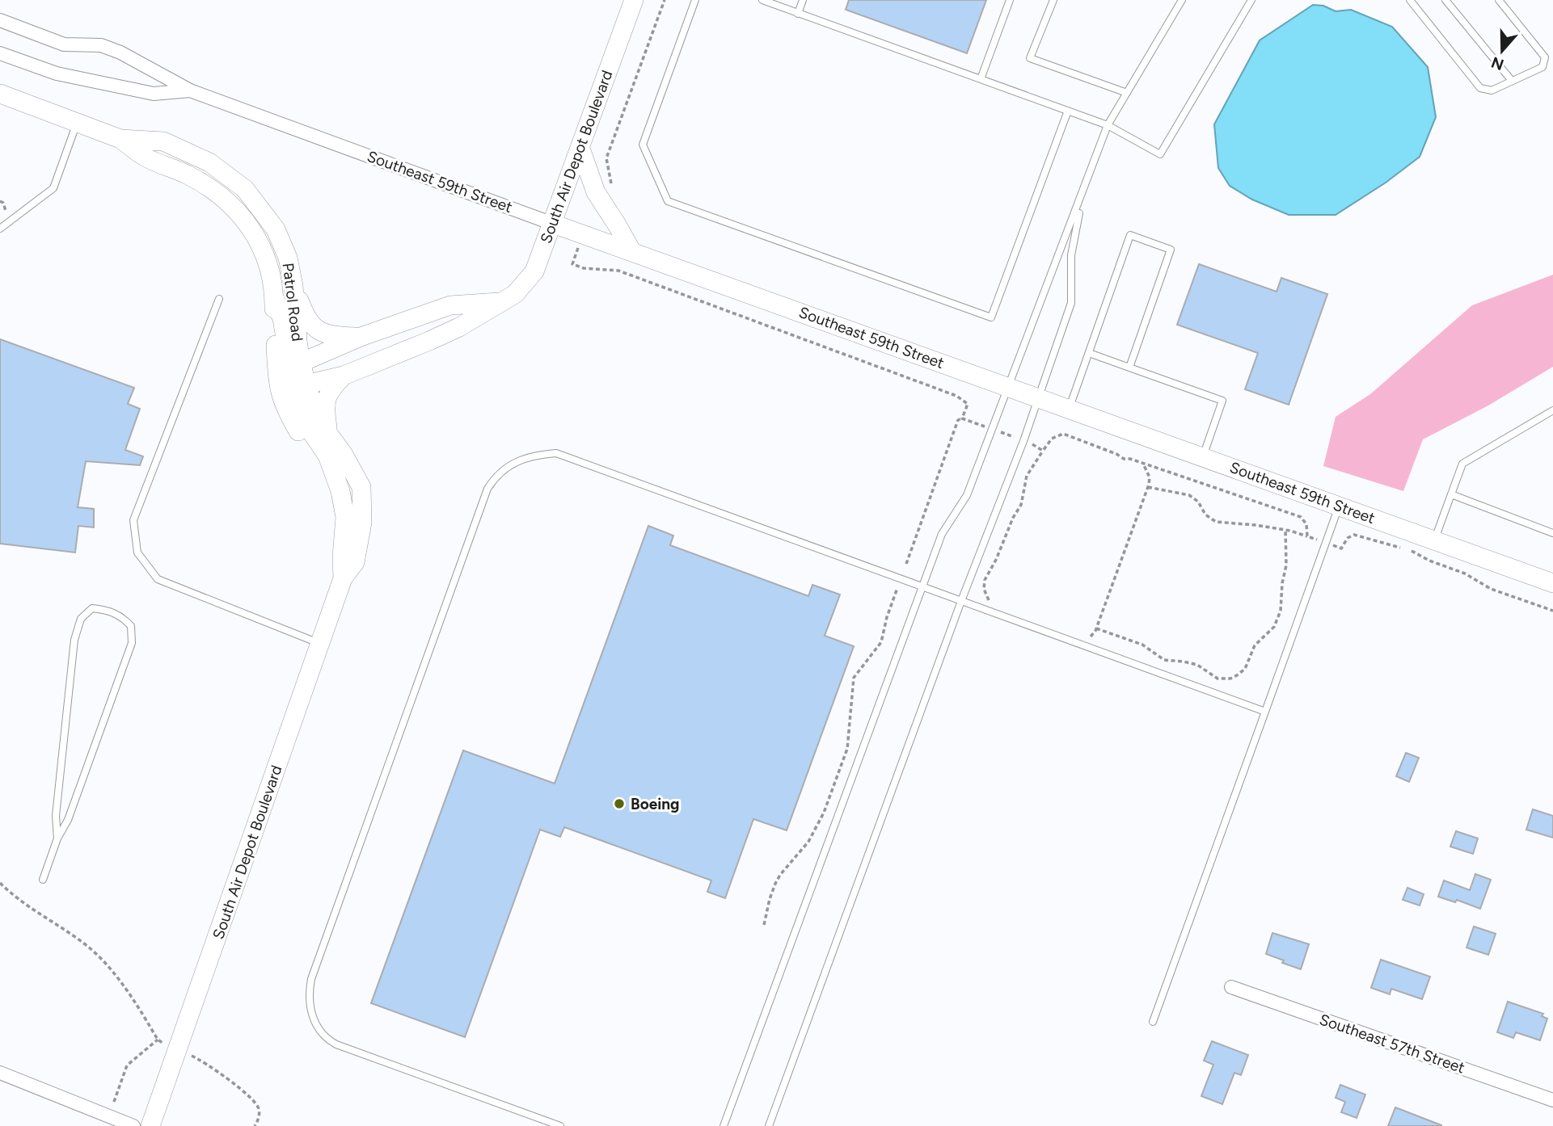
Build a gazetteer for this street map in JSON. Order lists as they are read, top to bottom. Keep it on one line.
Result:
{"streets":{"main road":["South Air Depot Boulevard","Southeast 59th Street","Patrol Road"],"street":["Southeast 57th Street"]},"crossings":[["South Air Depot Boulevard","Southeast 59th Street"],["South Air Depot Boulevard","Patrol Road"]],"places":["Boeing"],"north":"bottom"}
